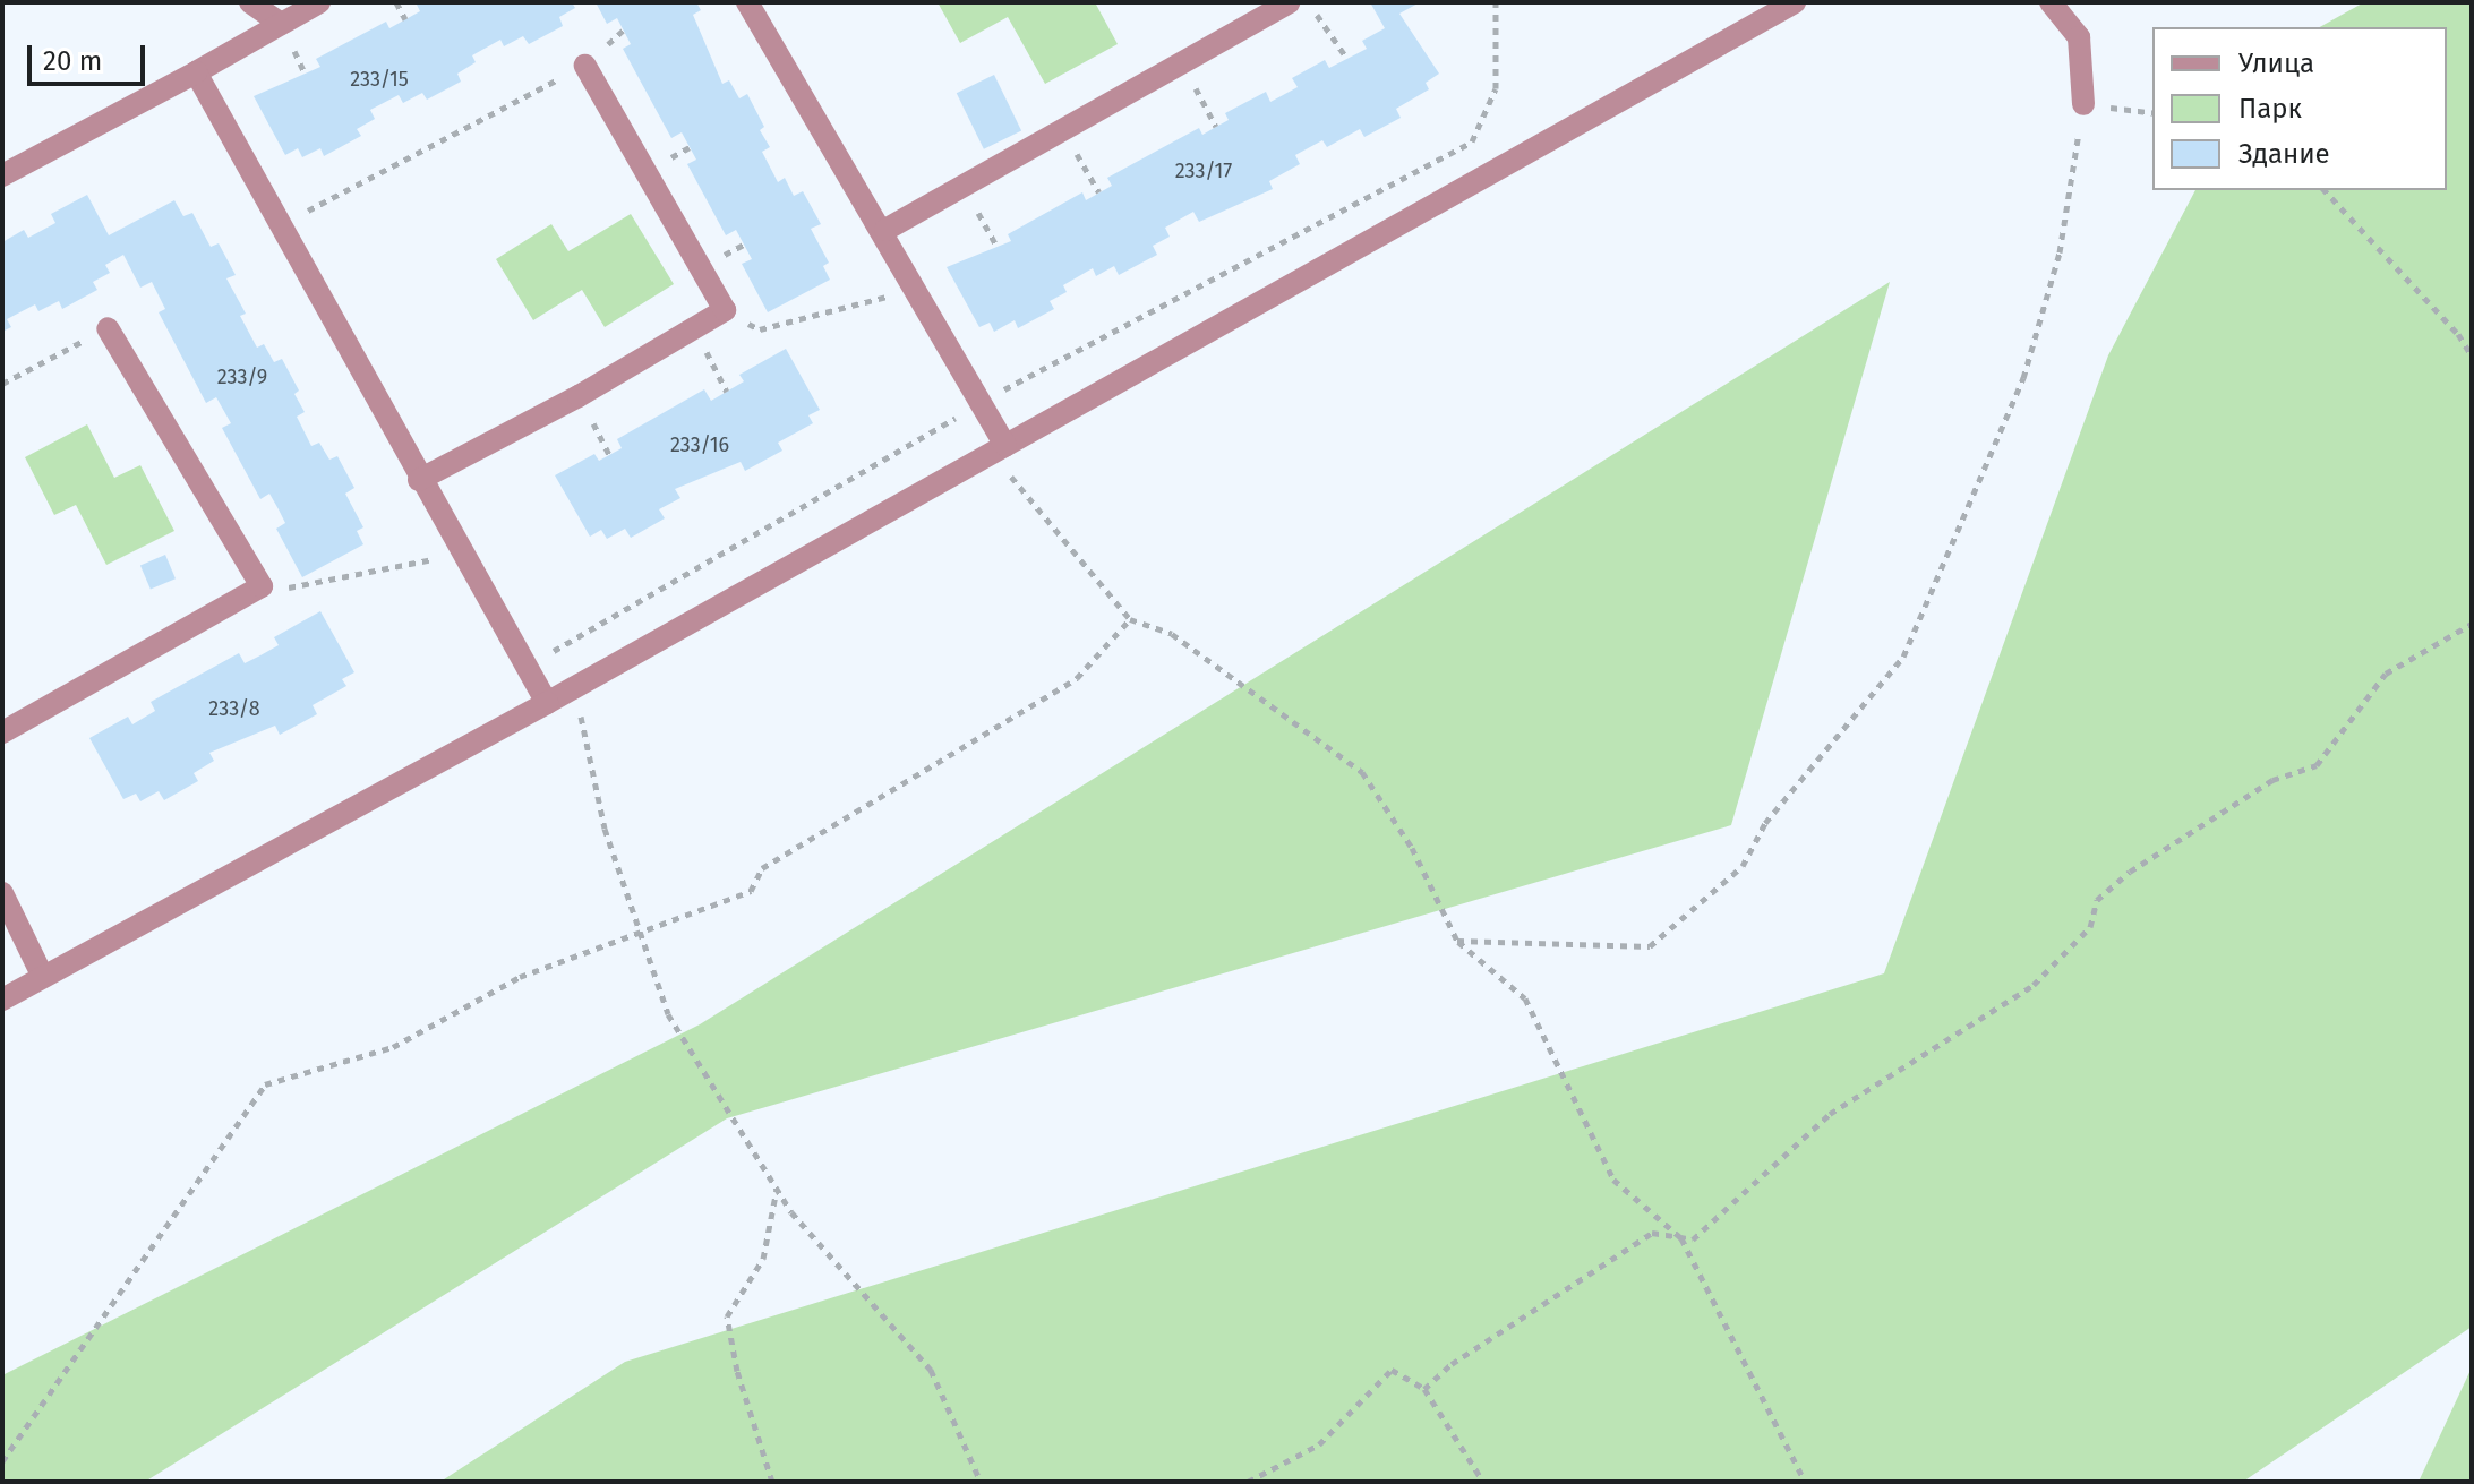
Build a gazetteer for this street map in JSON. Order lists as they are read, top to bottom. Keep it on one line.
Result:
{"house_numbers":["233/15","233/17","233/9","233/16","233/8"],"legend":["Улица","Парк","Здание"],"scale_bar":"20 m"}
